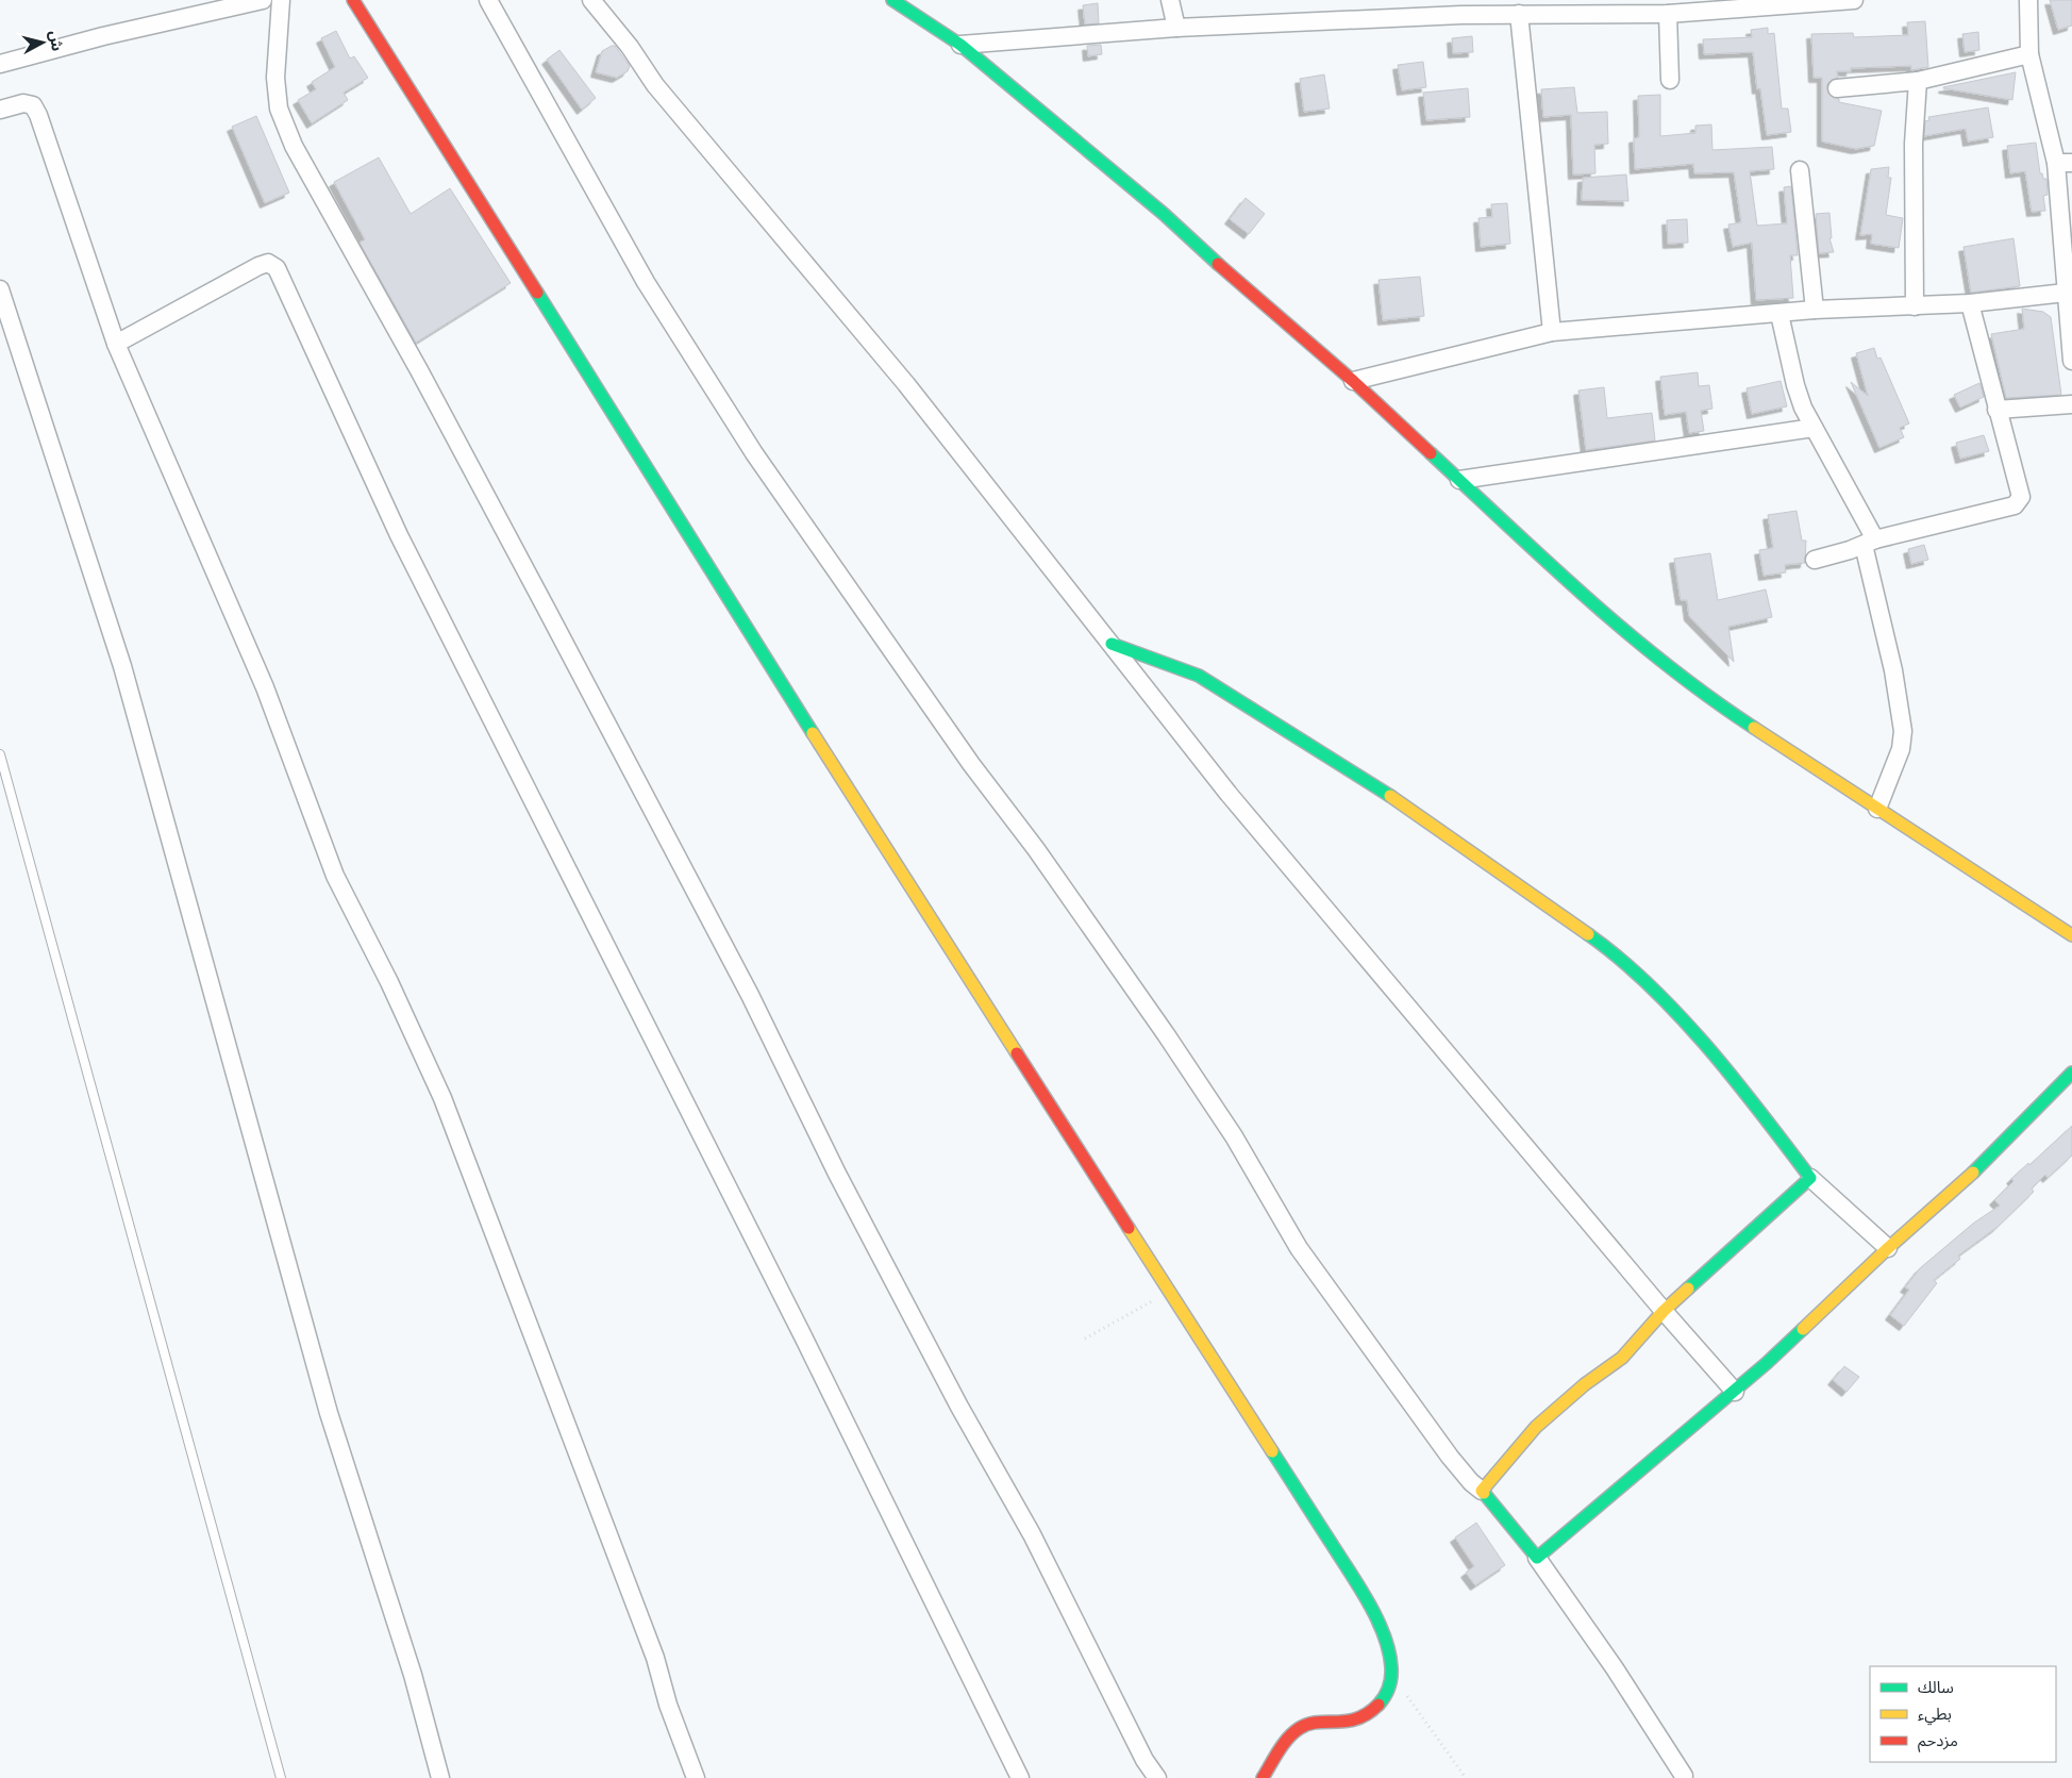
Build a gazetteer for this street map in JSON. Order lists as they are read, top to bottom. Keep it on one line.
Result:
{"legend":["سالك","بطيء","مزدحم"],"north":"right"}
